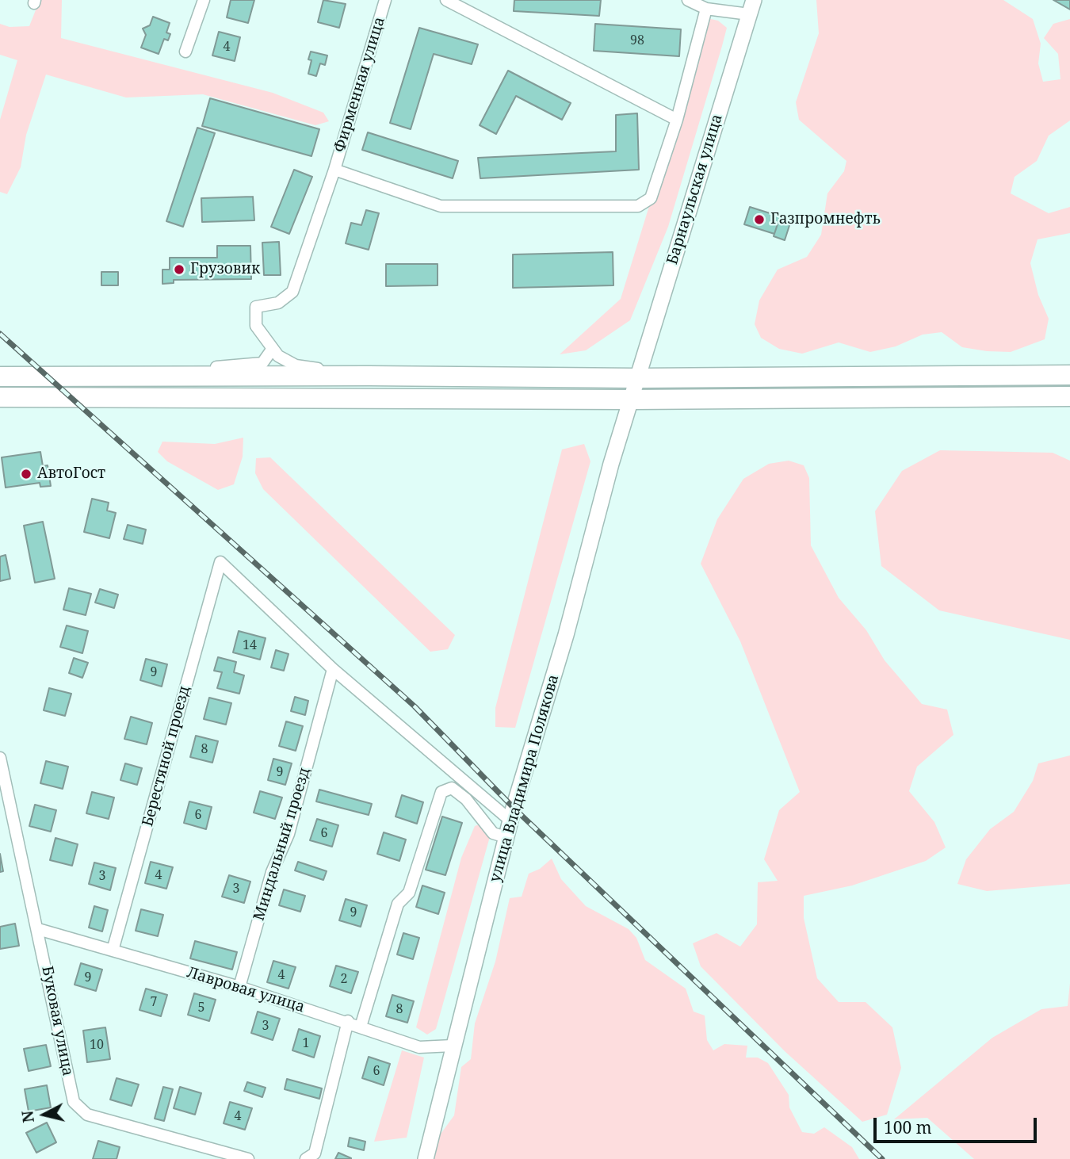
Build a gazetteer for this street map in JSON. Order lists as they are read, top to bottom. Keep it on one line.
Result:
{"streets":{"street":["Фирменная улица","Барнаульская улица","Берестяной проезд","улица Владимира Полякова","Миндальный проезд","Лавровая улица","Буковая улица"]},"crossings":[["Барнаульская улица","улица Владимира Полякова"],["Берестяной проезд","Миндальный проезд"],["Берестяной проезд","Лавровая улица"],["улица Владимира Полякова","Лавровая улица"],["Миндальный проезд","Лавровая улица"],["Лавровая улица","Буковая улица"]],"places":["Газпромнефть","Грузовик","АвтоГост"],"house_numbers":["98","4","14","9","8","9","6","6","4","3","3","9","4","9","2","7","5","8","3","1","10","6","4"],"scale_bar":"100 m","north":"left"}
